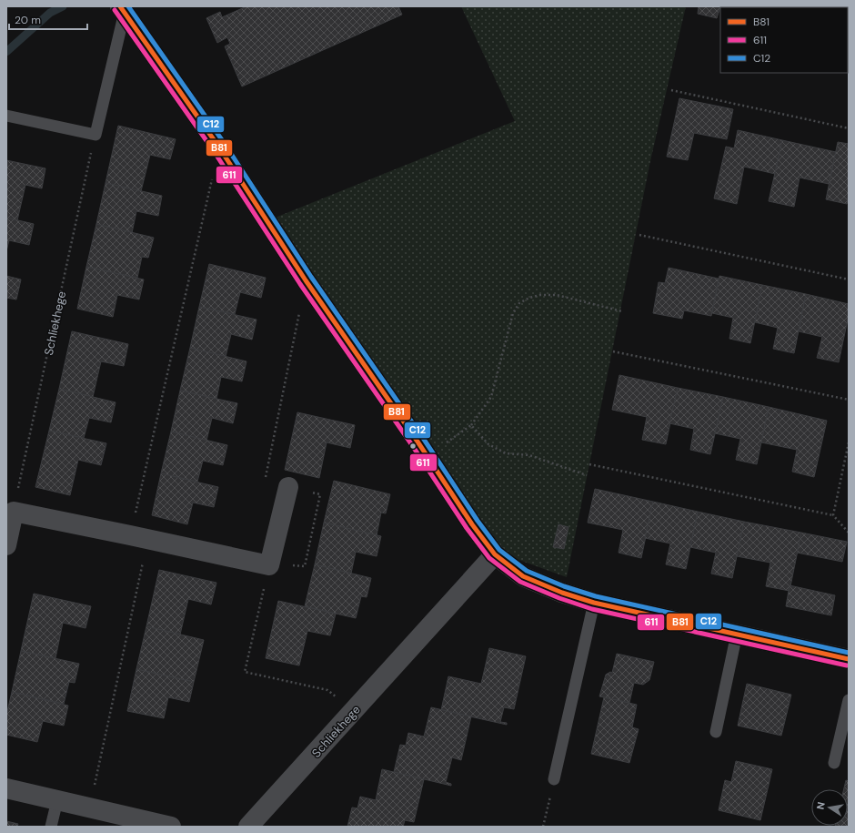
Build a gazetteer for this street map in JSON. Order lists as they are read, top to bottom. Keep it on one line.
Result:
{"streets":{"street":["Schliekhege"]},"lines":["transit line B81","transit line C12","transit line 611"],"legend":["B81","611","C12"],"scale_bar":"20 m","north":"left"}
